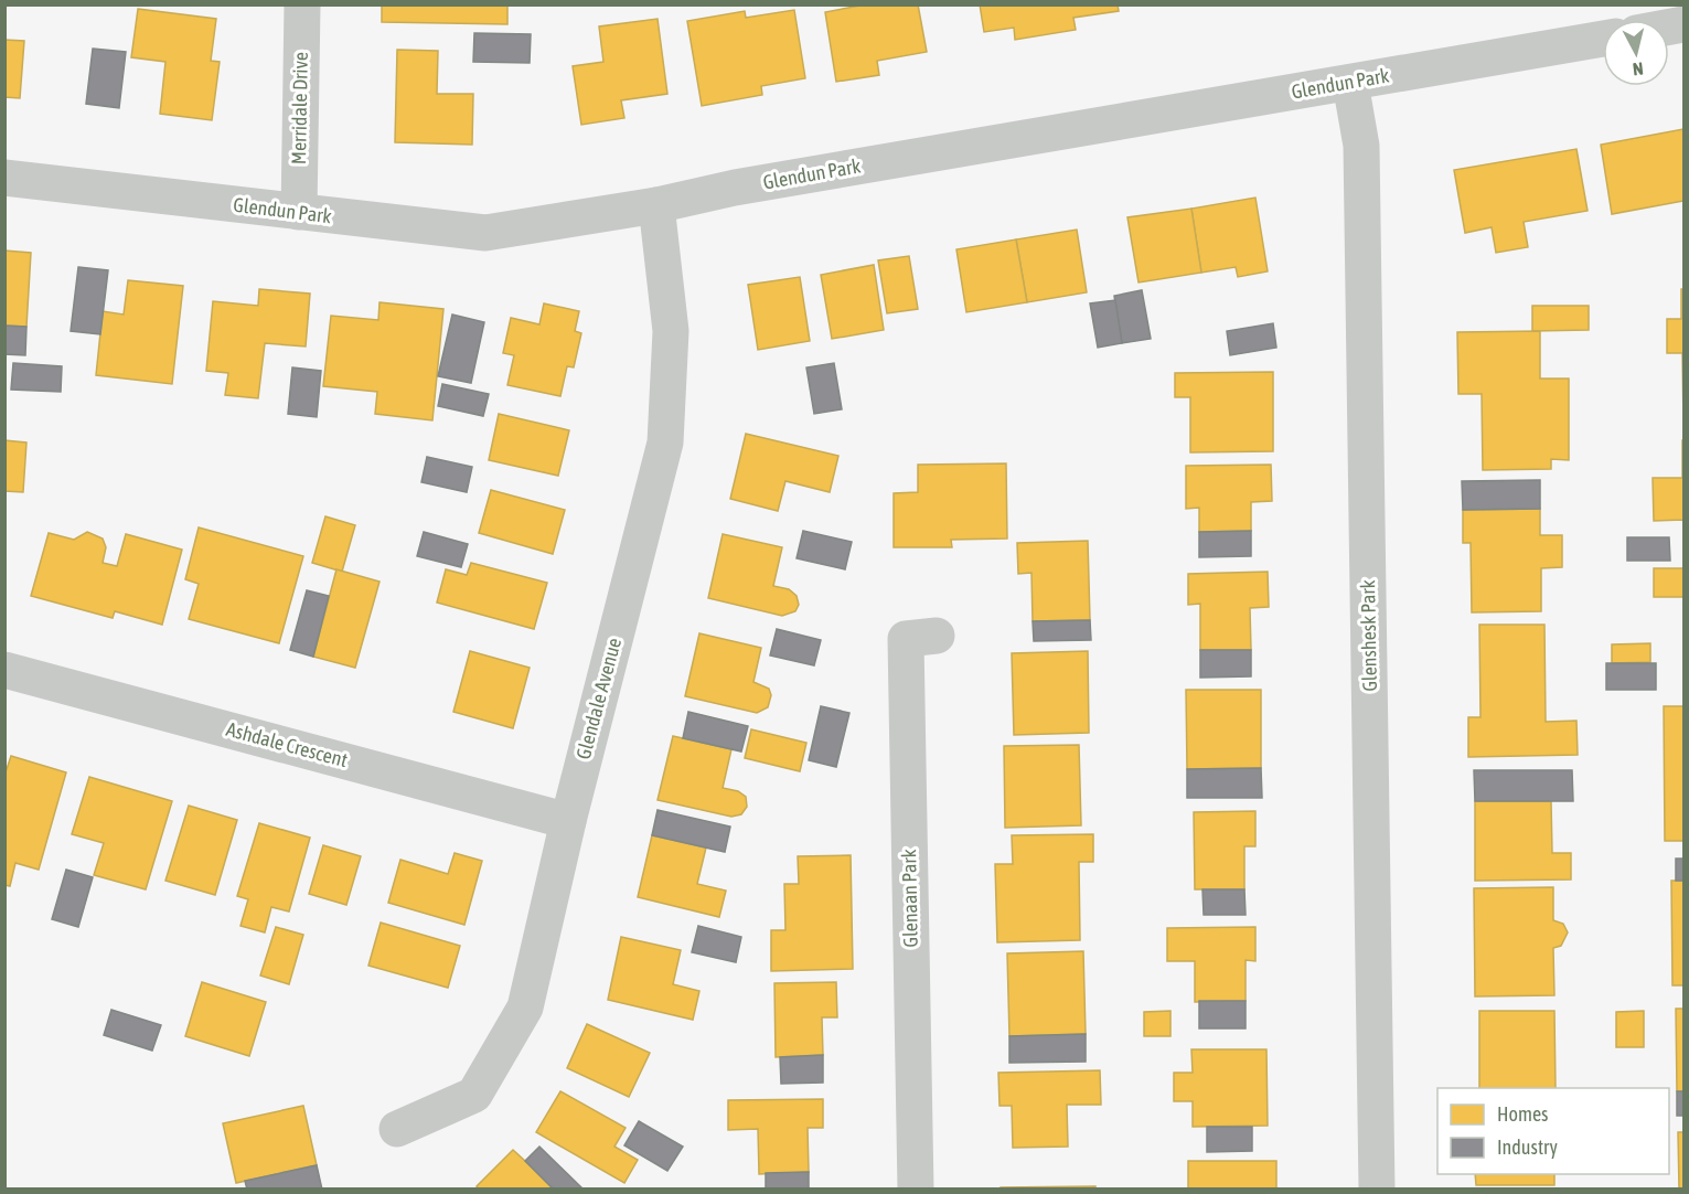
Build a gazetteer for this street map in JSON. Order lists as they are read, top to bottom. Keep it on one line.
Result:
{"streets":{"street":["Glendun Park","Merridale Drive","Glenshesk Park","Glendale Avenue","Ashdale Crescent","Glenaan Park"]},"crossings":[["Glendun Park","Merridale Drive"],["Glendun Park","Glenshesk Park"],["Glendun Park","Glendale Avenue"],["Glendale Avenue","Ashdale Crescent"]],"legend":["Homes","Industry"],"north":"bottom"}
